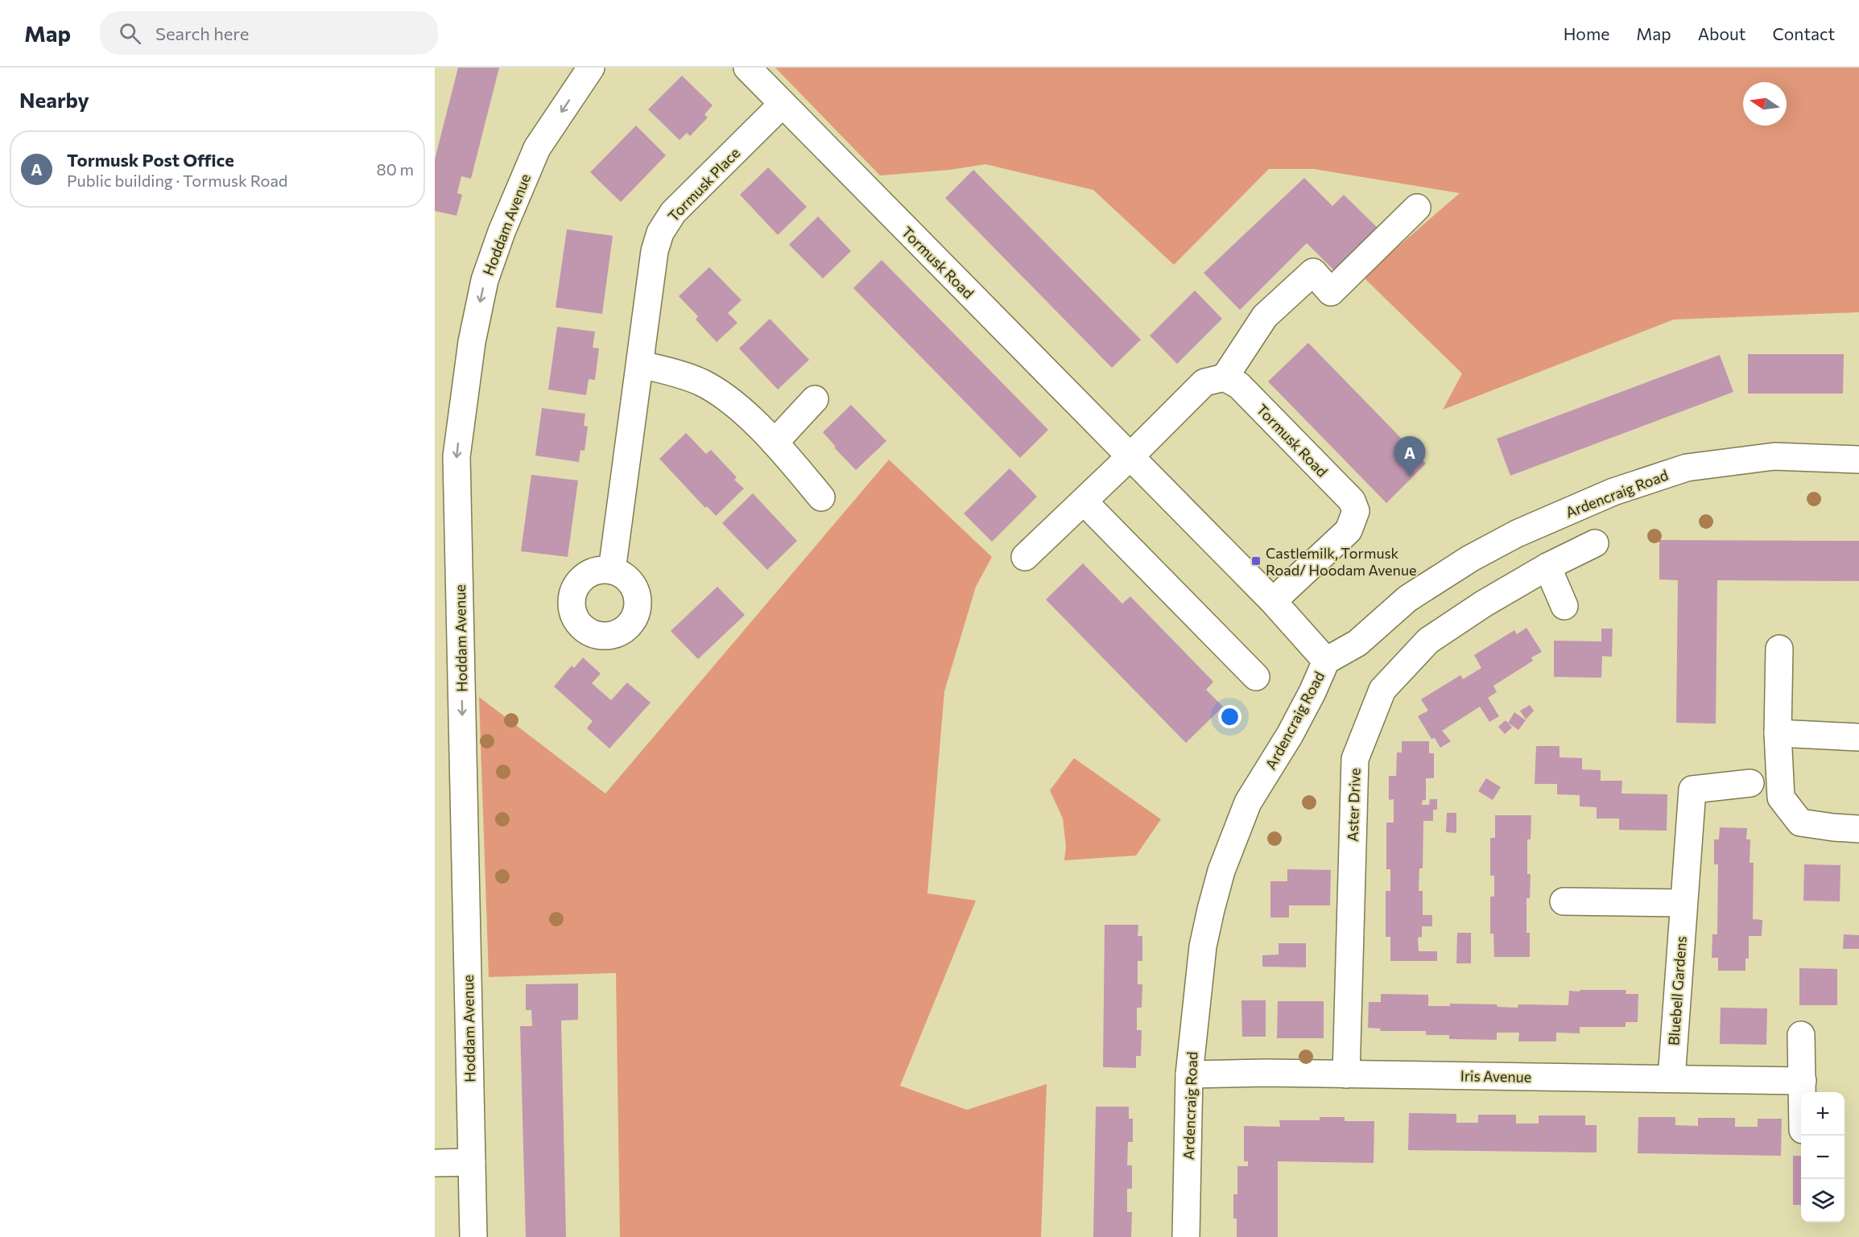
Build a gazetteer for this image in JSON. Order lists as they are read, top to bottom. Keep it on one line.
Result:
{"streets":{"street":["Tormusk Place","Hoddam Avenue","Tormusk Road","Ardencraig Road","Aster Drive","Bluebell Gardens","Iris Avenue"]},"crossings":[["Tormusk Place","Tormusk Road"],["Tormusk Road","Ardencraig Road"],["Ardencraig Road","Iris Avenue"],["Aster Drive","Iris Avenue"],["Bluebell Gardens","Iris Avenue"]],"one_way":["Hoddam Avenue"],"places":{"transit":["Castlemilk, Tormusk Road/ Hoodam Avenue"]},"north":"left","page":{"header":"Map","search":"Search here","nav":["Home","Map","About","Contact"],"heading":"Nearby","list":[{"mark":"A","name":"Tormusk Post Office","note":"Public building · Tormusk Road","value":"80 m"}],"pins":"A","map_buttons":["+","−"]}}
